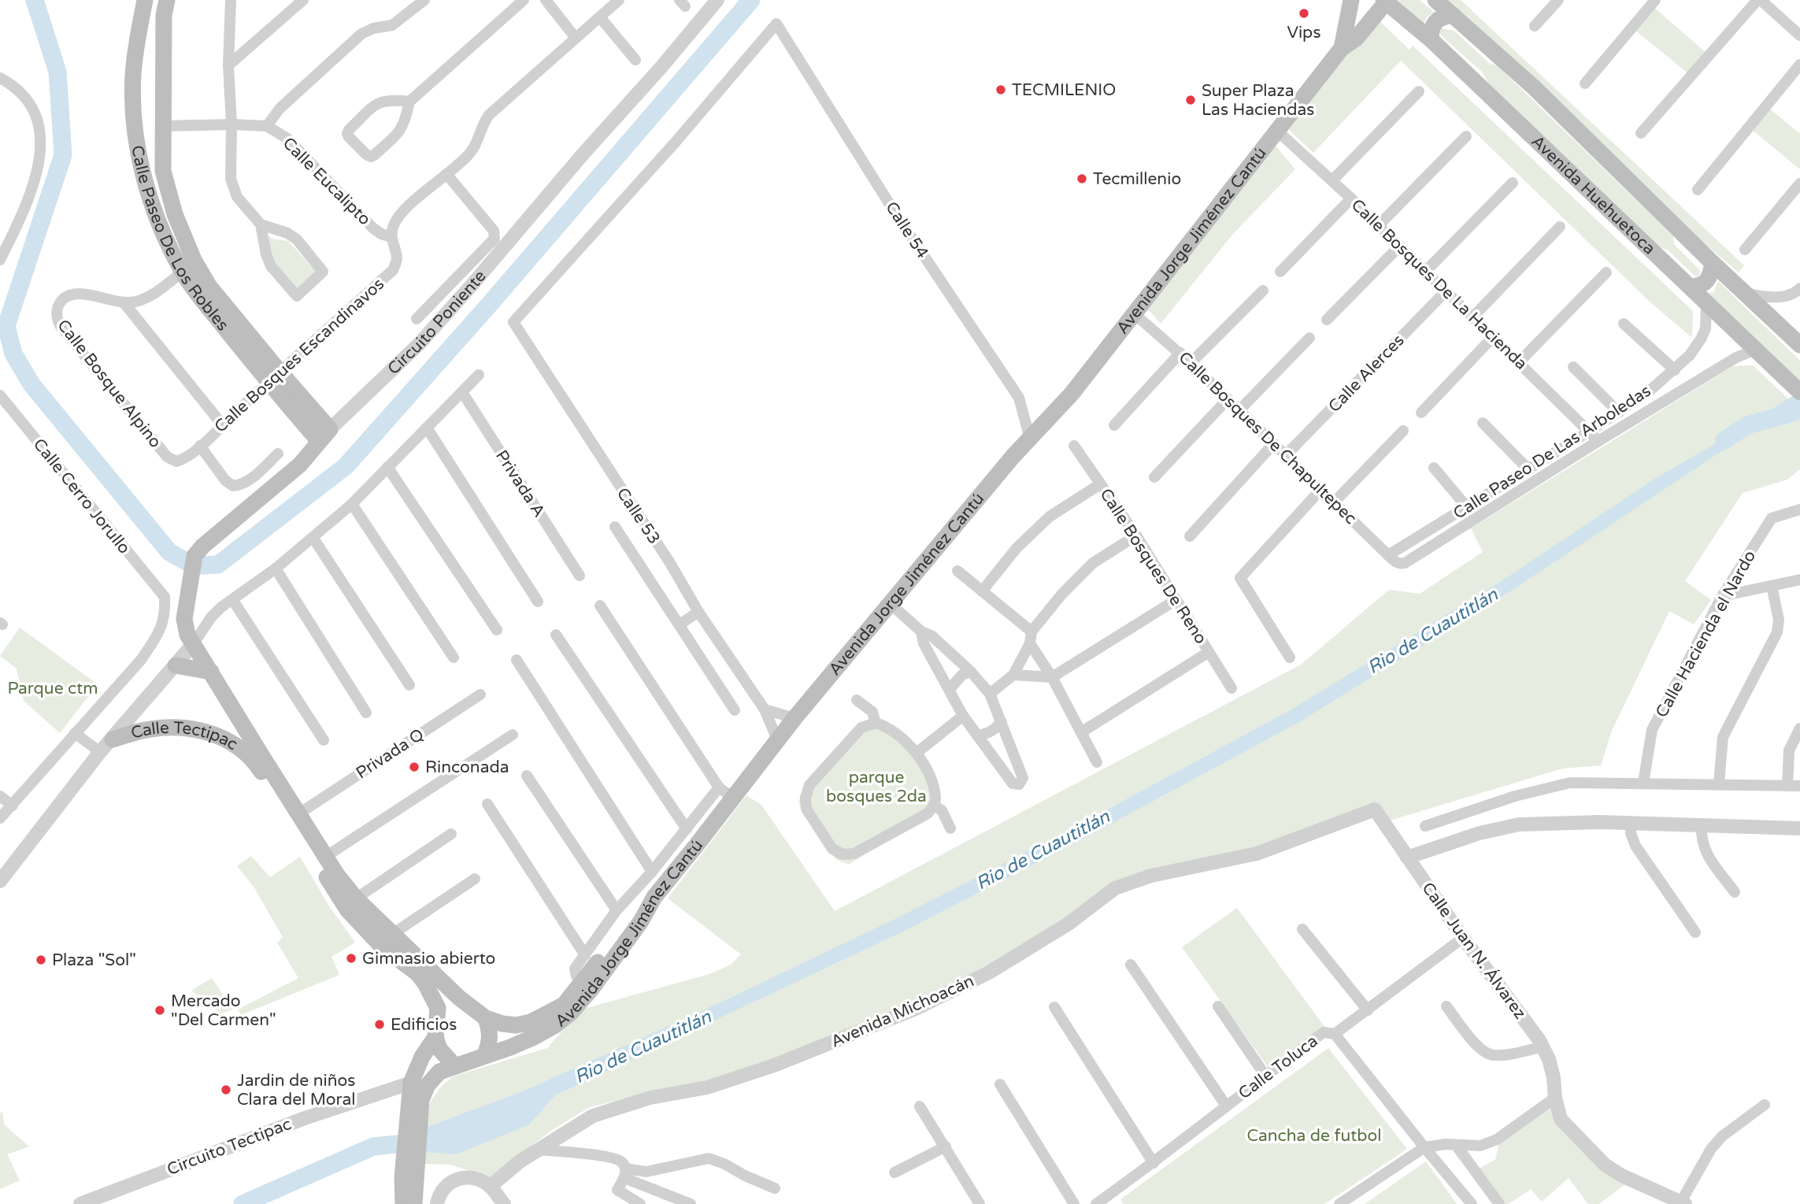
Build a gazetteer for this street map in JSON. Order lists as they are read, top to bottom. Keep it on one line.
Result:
{"streets":{"main road":["Avenida Huehuetoca","Calle Paseo De Los Robles","Avenida Jorge Jiménez Cantú","Circuito Poniente","Calle Tectipac"],"street":["Calle Eucalipto","Calle 54","Calle Bosques De La Hacienda","Calle Bosques Escandinavos","Calle Alerces","Calle Bosque Alpino","Calle Bosques De Chapultepec","Calle Paseo De Las Arboledas","Privada A","Calle Cerro Jorullo","Calle 53","Calle Bosques De Reno","Calle Hacienda el Nardo","Privada Q","Calle Juan N. Álvarez","Avenida Michoacán","Calle Toluca","Circuito Tectipac"]},"crossings":[["Calle Eucalipto","Calle Paseo De Los Robles"],["Calle Eucalipto","Calle Bosques Escandinavos"],["Avenida Huehuetoca","Avenida Jorge Jiménez Cantú"],["Avenida Huehuetoca","Calle Paseo De Las Arboledas"],["Calle 54","Avenida Jorge Jiménez Cantú"],["Calle 54","Calle 53"],["Calle Paseo De Los Robles","Circuito Poniente"],["Calle Paseo De Los Robles","Calle Bosques Escandinavos"],["Calle Paseo De Los Robles","Calle Bosque Alpino"],["Avenida Jorge Jiménez Cantú","Calle Bosques De La Hacienda"],["Avenida Jorge Jiménez Cantú","Circuito Poniente"],["Avenida Jorge Jiménez Cantú","Calle Bosques De Chapultepec"],["Avenida Jorge Jiménez Cantú","Calle 53"],["Avenida Jorge Jiménez Cantú","Calle Tectipac"],["Calle Bosques De La Hacienda","Calle Alerces"],["Calle Bosques De La Hacienda","Calle Paseo De Las Arboledas"],["Circuito Poniente","Calle Tectipac"],["Circuito Poniente","Privada Q"],["Calle Bosques Escandinavos","Calle Bosque Alpino"],["Calle Alerces","Calle Bosques De Chapultepec"],["Calle Bosques De Chapultepec","Calle Paseo De Las Arboledas"],["Calle Juan N. Álvarez","Avenida Michoacán"],["Calle Juan N. Álvarez","Calle Toluca"]],"water":["Rio de Cuautitlán"],"parks":["Parque ctm","parque bosques 2da","Cancha de futbol"],"places":["Vips","TECMILENIO","Super Plaza Las Haciendas","Tecmillenio","Rinconada","Gimnasio abierto","Plaza \"Sol\"","Mercado \"Del Carmen\"","Edificios","Jardin de niños Clara del Moral"]}
